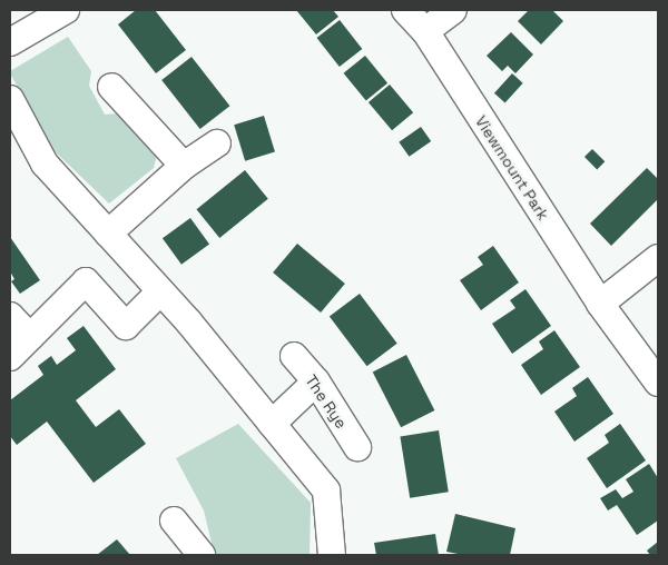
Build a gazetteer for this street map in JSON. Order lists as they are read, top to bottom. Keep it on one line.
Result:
{"streets":{"street":["Viewmount Park","The Rye"]}}
